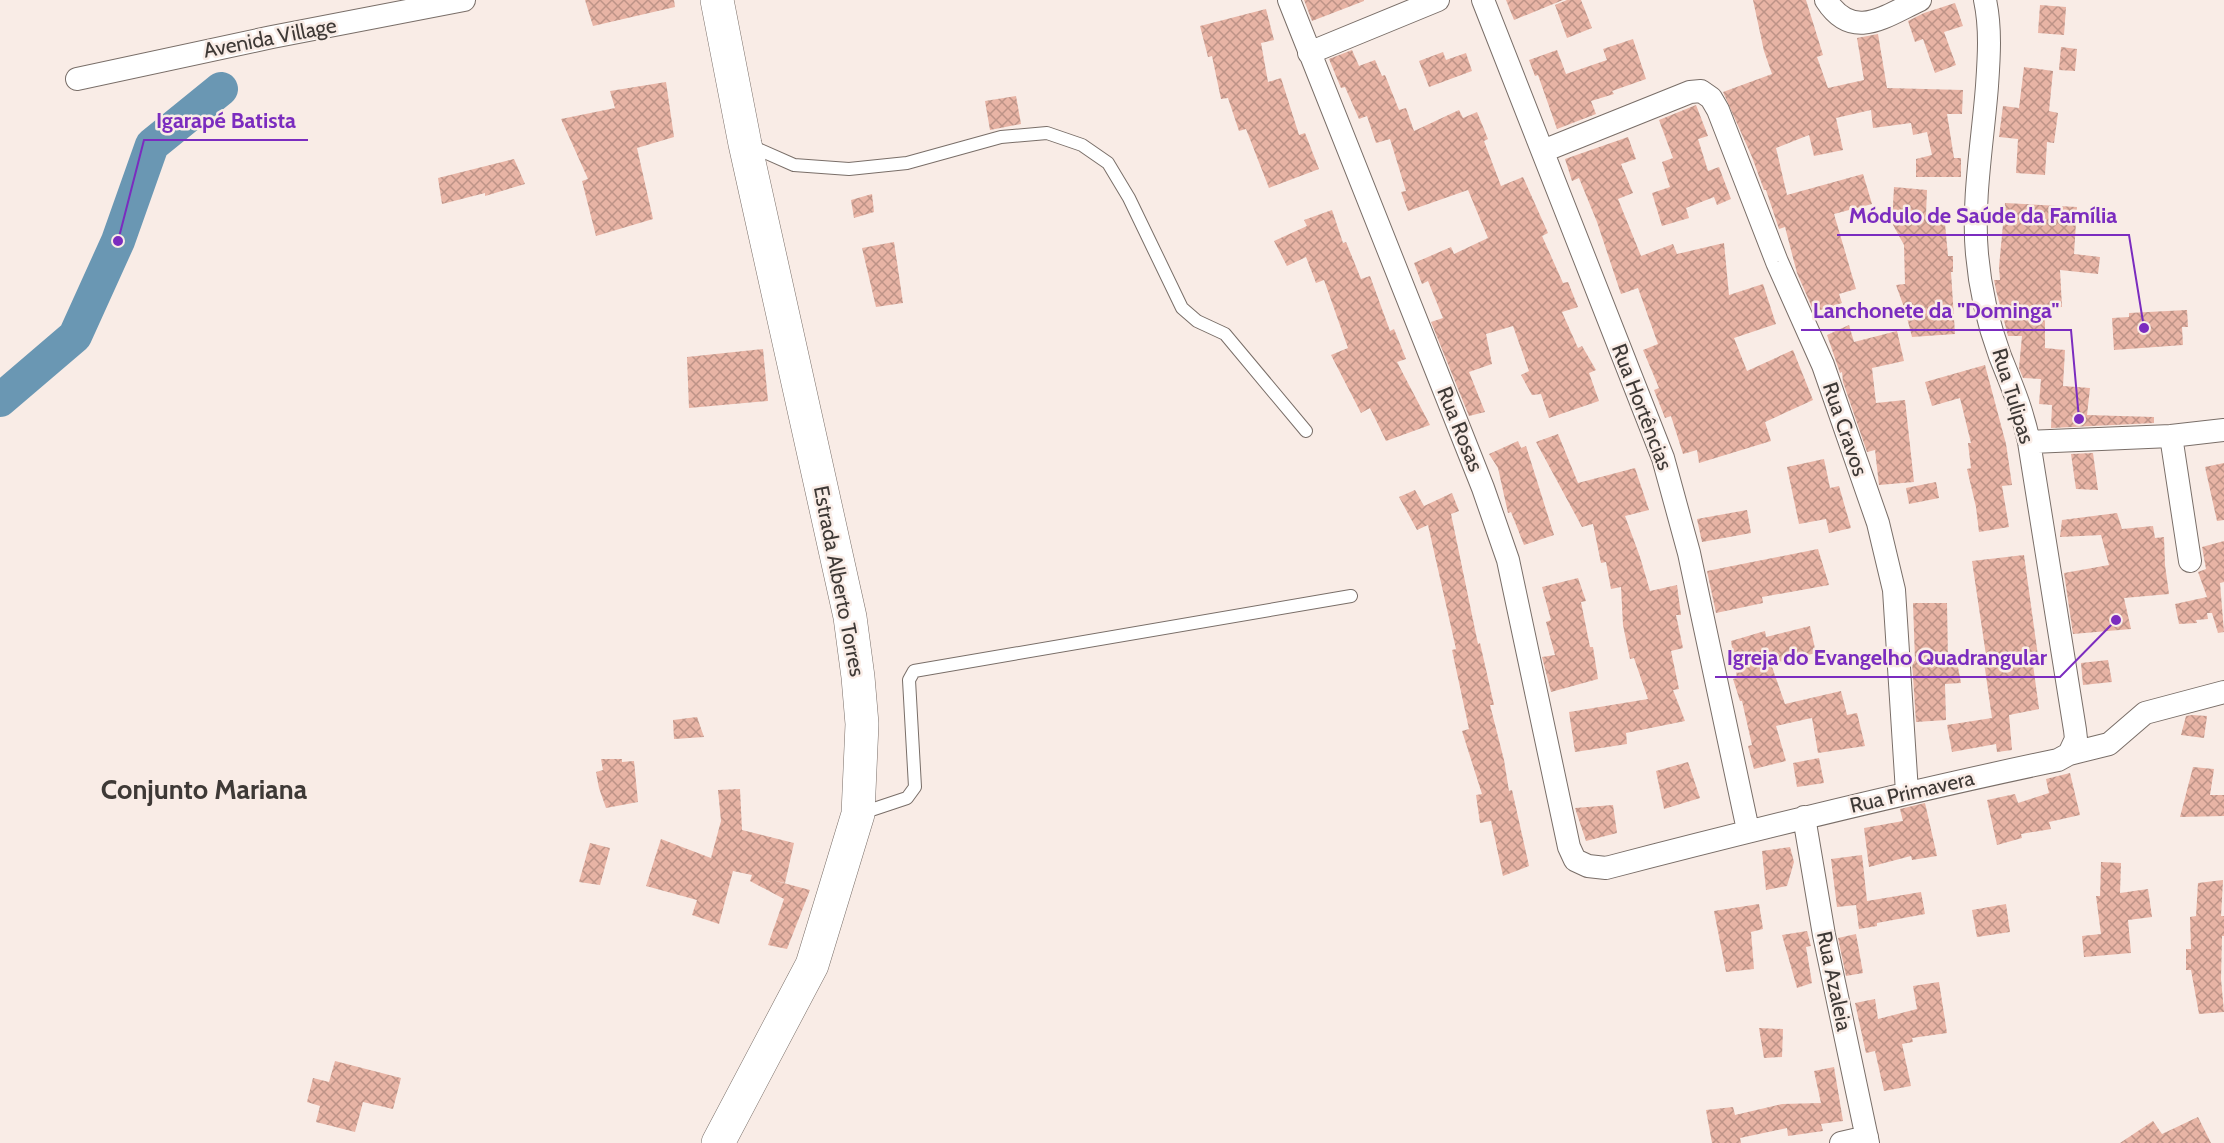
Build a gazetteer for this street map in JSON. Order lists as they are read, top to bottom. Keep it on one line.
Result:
{"streets":{"street":["Avenida Village","Rua Tulipas","Rua Hortências","Rua Rosas","Rua Cravos","Estrada Alberto Torres","Rua Primavera","Rua Azaleia"]},"crossings":[["Rua Tulipas","Rua Primavera"],["Rua Hortências","Rua Cravos"],["Rua Hortências","Rua Primavera"],["Rua Rosas","Rua Primavera"],["Rua Cravos","Rua Primavera"],["Rua Primavera","Rua Azaleia"]],"districts":["Conjunto Mariana"],"places":["Igarapé Batista","Módulo de Saúde da Família","Lanchonete da \"Dominga\"","Igreja do Evangelho Quadrangular"]}
